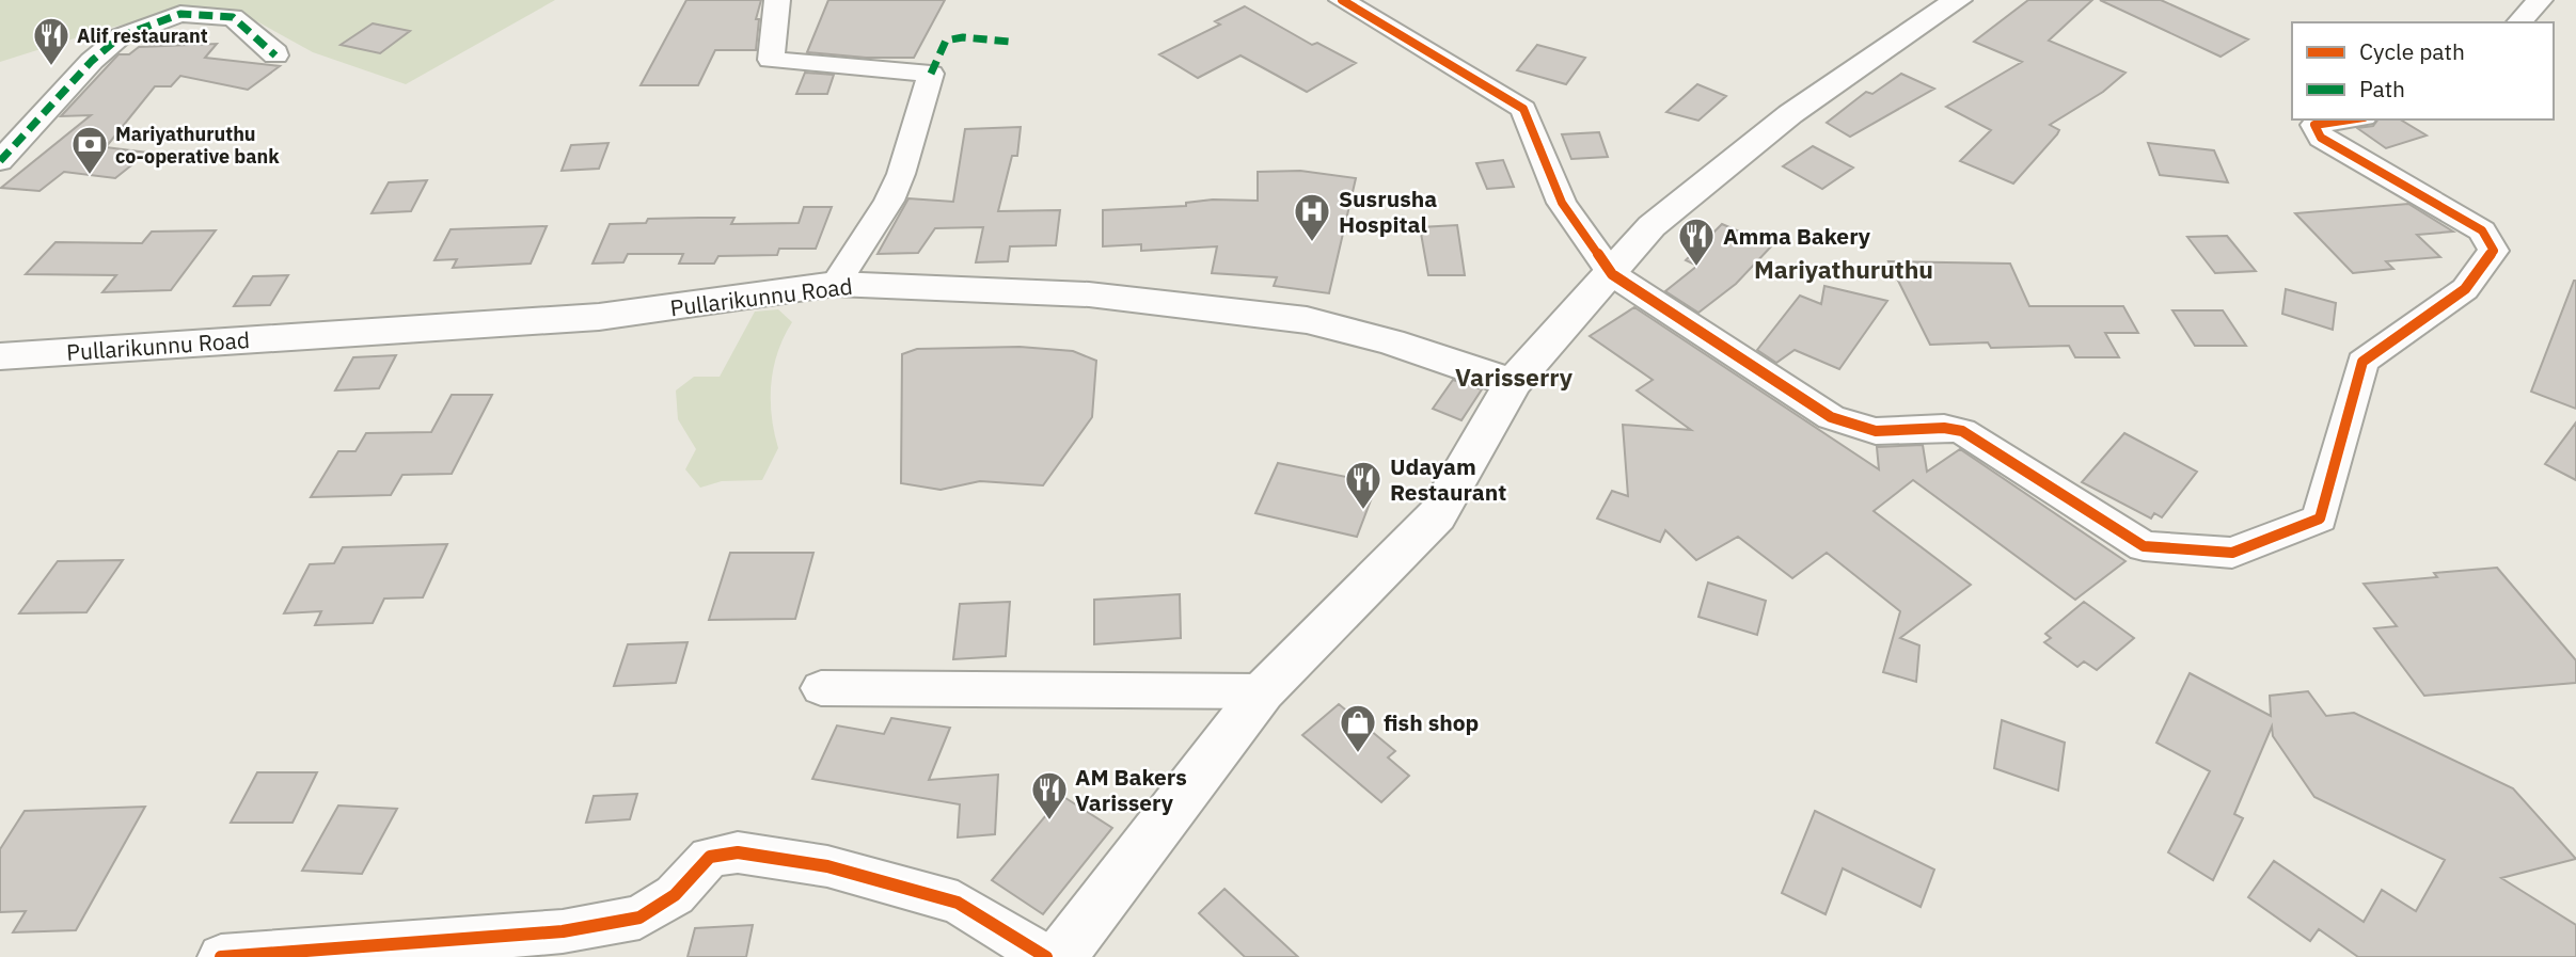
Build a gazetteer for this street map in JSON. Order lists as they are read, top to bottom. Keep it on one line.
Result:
{"streets":{"main road":["Pullarikunnu Road"]},"districts":["Mariyathuruthu","Varisserry"],"places":{"restaurant":["Alif restaurant","Amma Bakery","Udayam Restaurant","AM Bakers Varissery"],"bank":["Mariyathuruthu co-operative bank"],"hospital":["Susrusha Hospital"],"shop":["fish shop"]},"legend":["Cycle path","Path"]}
